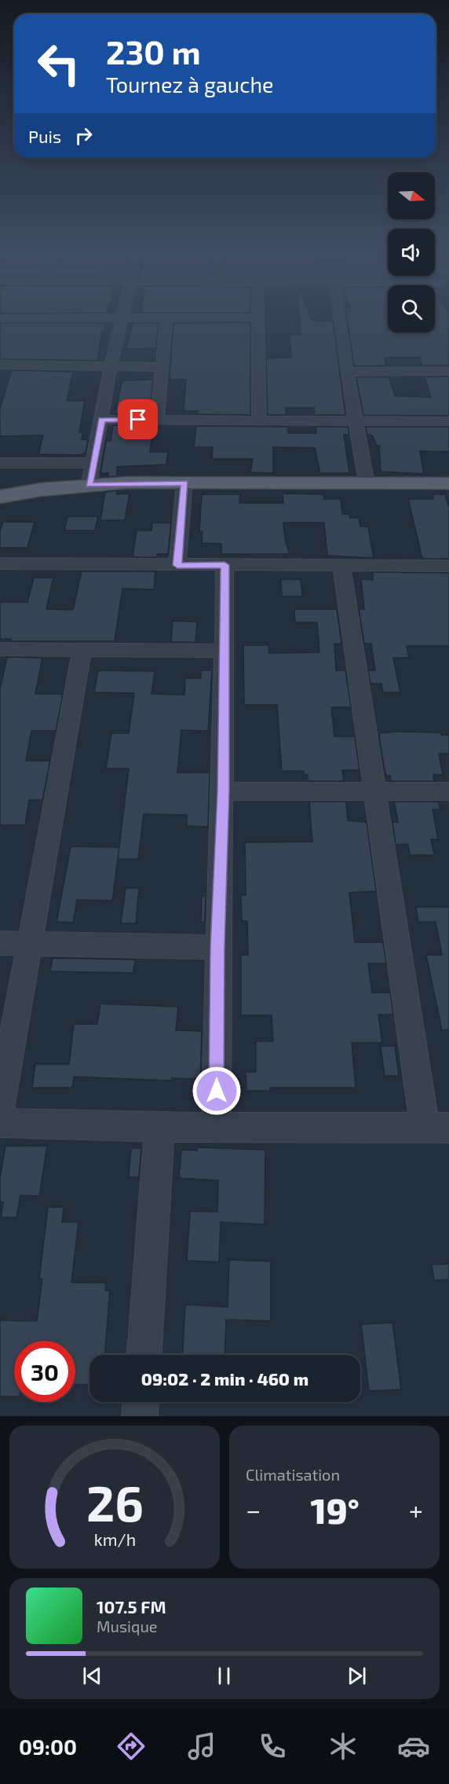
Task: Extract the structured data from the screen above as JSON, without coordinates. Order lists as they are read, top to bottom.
{
  "north": "right",
  "page": {
    "turn": ["230 m", "Tournez à gauche"],
    "then": "Puis",
    "limit": "30",
    "trip": "09:02 · 2 min · 460 m",
    "tile": "Climatisation",
    "heat": ["−", "19°", "+"],
    "song": ["107.5 FM", "Musique"],
    "tabs": "09:00",
    "gauge": ["26", "km/h"]
  }
}
